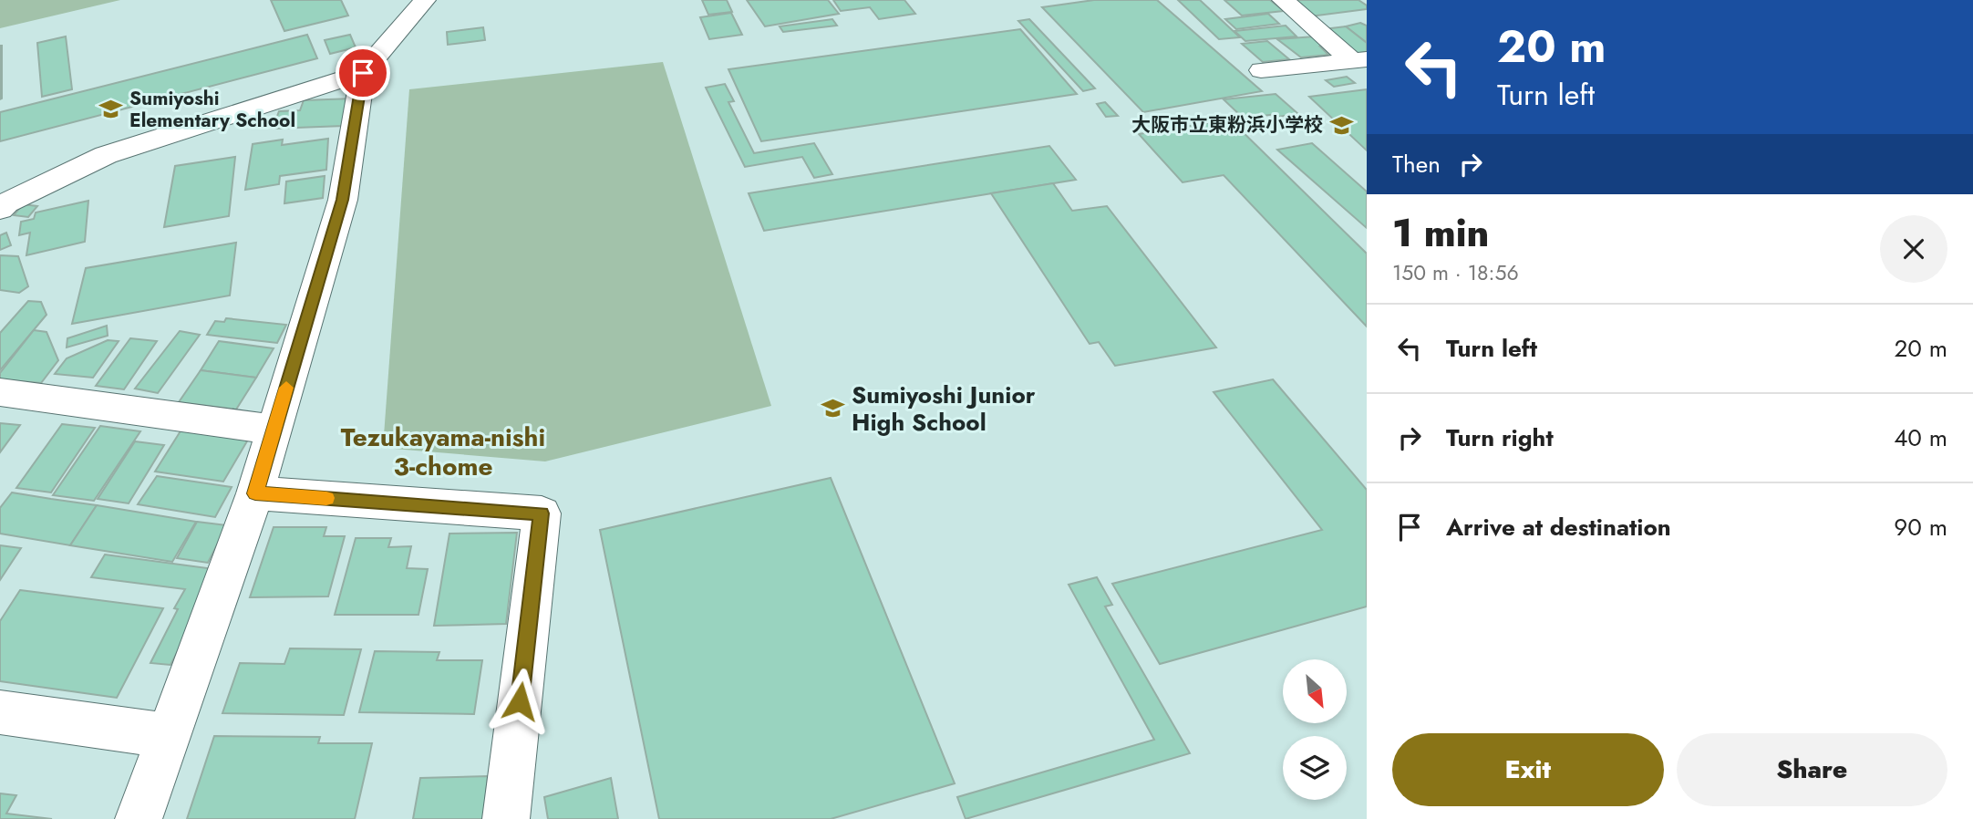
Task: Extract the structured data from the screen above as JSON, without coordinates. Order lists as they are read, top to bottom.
{
  "districts": ["Tezukayama-nishi 3-chome"],
  "places": {
    "school or university": ["Sumiyoshi Elementary School", "大阪市立東粉浜小学校", "Sumiyoshi Junior High School"]
  },
  "north": "bottom right",
  "page": {
    "turn": ["20 m", "Turn left"],
    "then": "Then",
    "heading": ["1 min", "150 m · 18:56"],
    "list": [
      {
        "name": "Turn left",
        "value": "20 m"
      },
      {
        "name": "Turn right",
        "value": "40 m"
      },
      {
        "name": "Arrive at destination",
        "value": "90 m"
      }
    ],
    "buttons": ["Exit", "Share"]
  }
}
